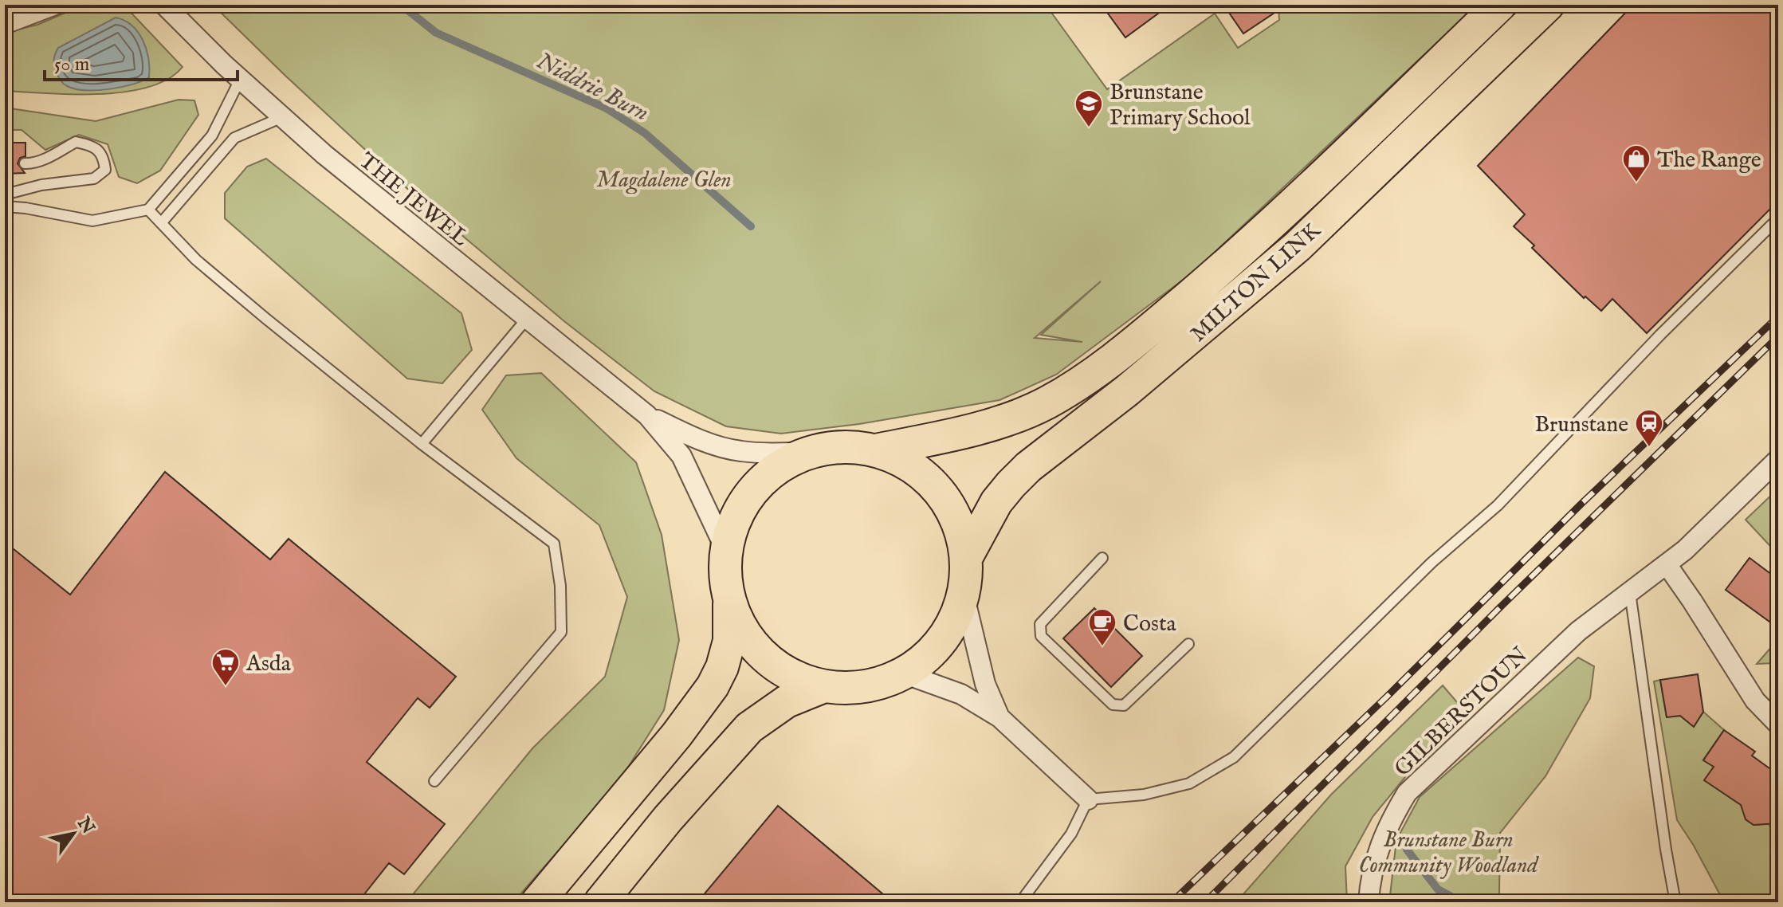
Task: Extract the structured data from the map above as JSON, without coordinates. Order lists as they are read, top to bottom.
{
  "streets": {
    "main road": ["MILTON LINK"],
    "street": ["THE JEWEL", "GILBERSTOUN"]
  },
  "water": ["Niddrie Burn"],
  "parks": ["Magdalene Glen", "Brunstane Burn Community Woodland"],
  "places": {
    "school or university": ["Brunstane Primary School"],
    "shop": ["The Range"],
    "station": ["Brunstane"],
    "cafe": ["Costa"],
    "supermarket": ["Asda"]
  },
  "scale_bar": "50 m",
  "north": "top right"
}
